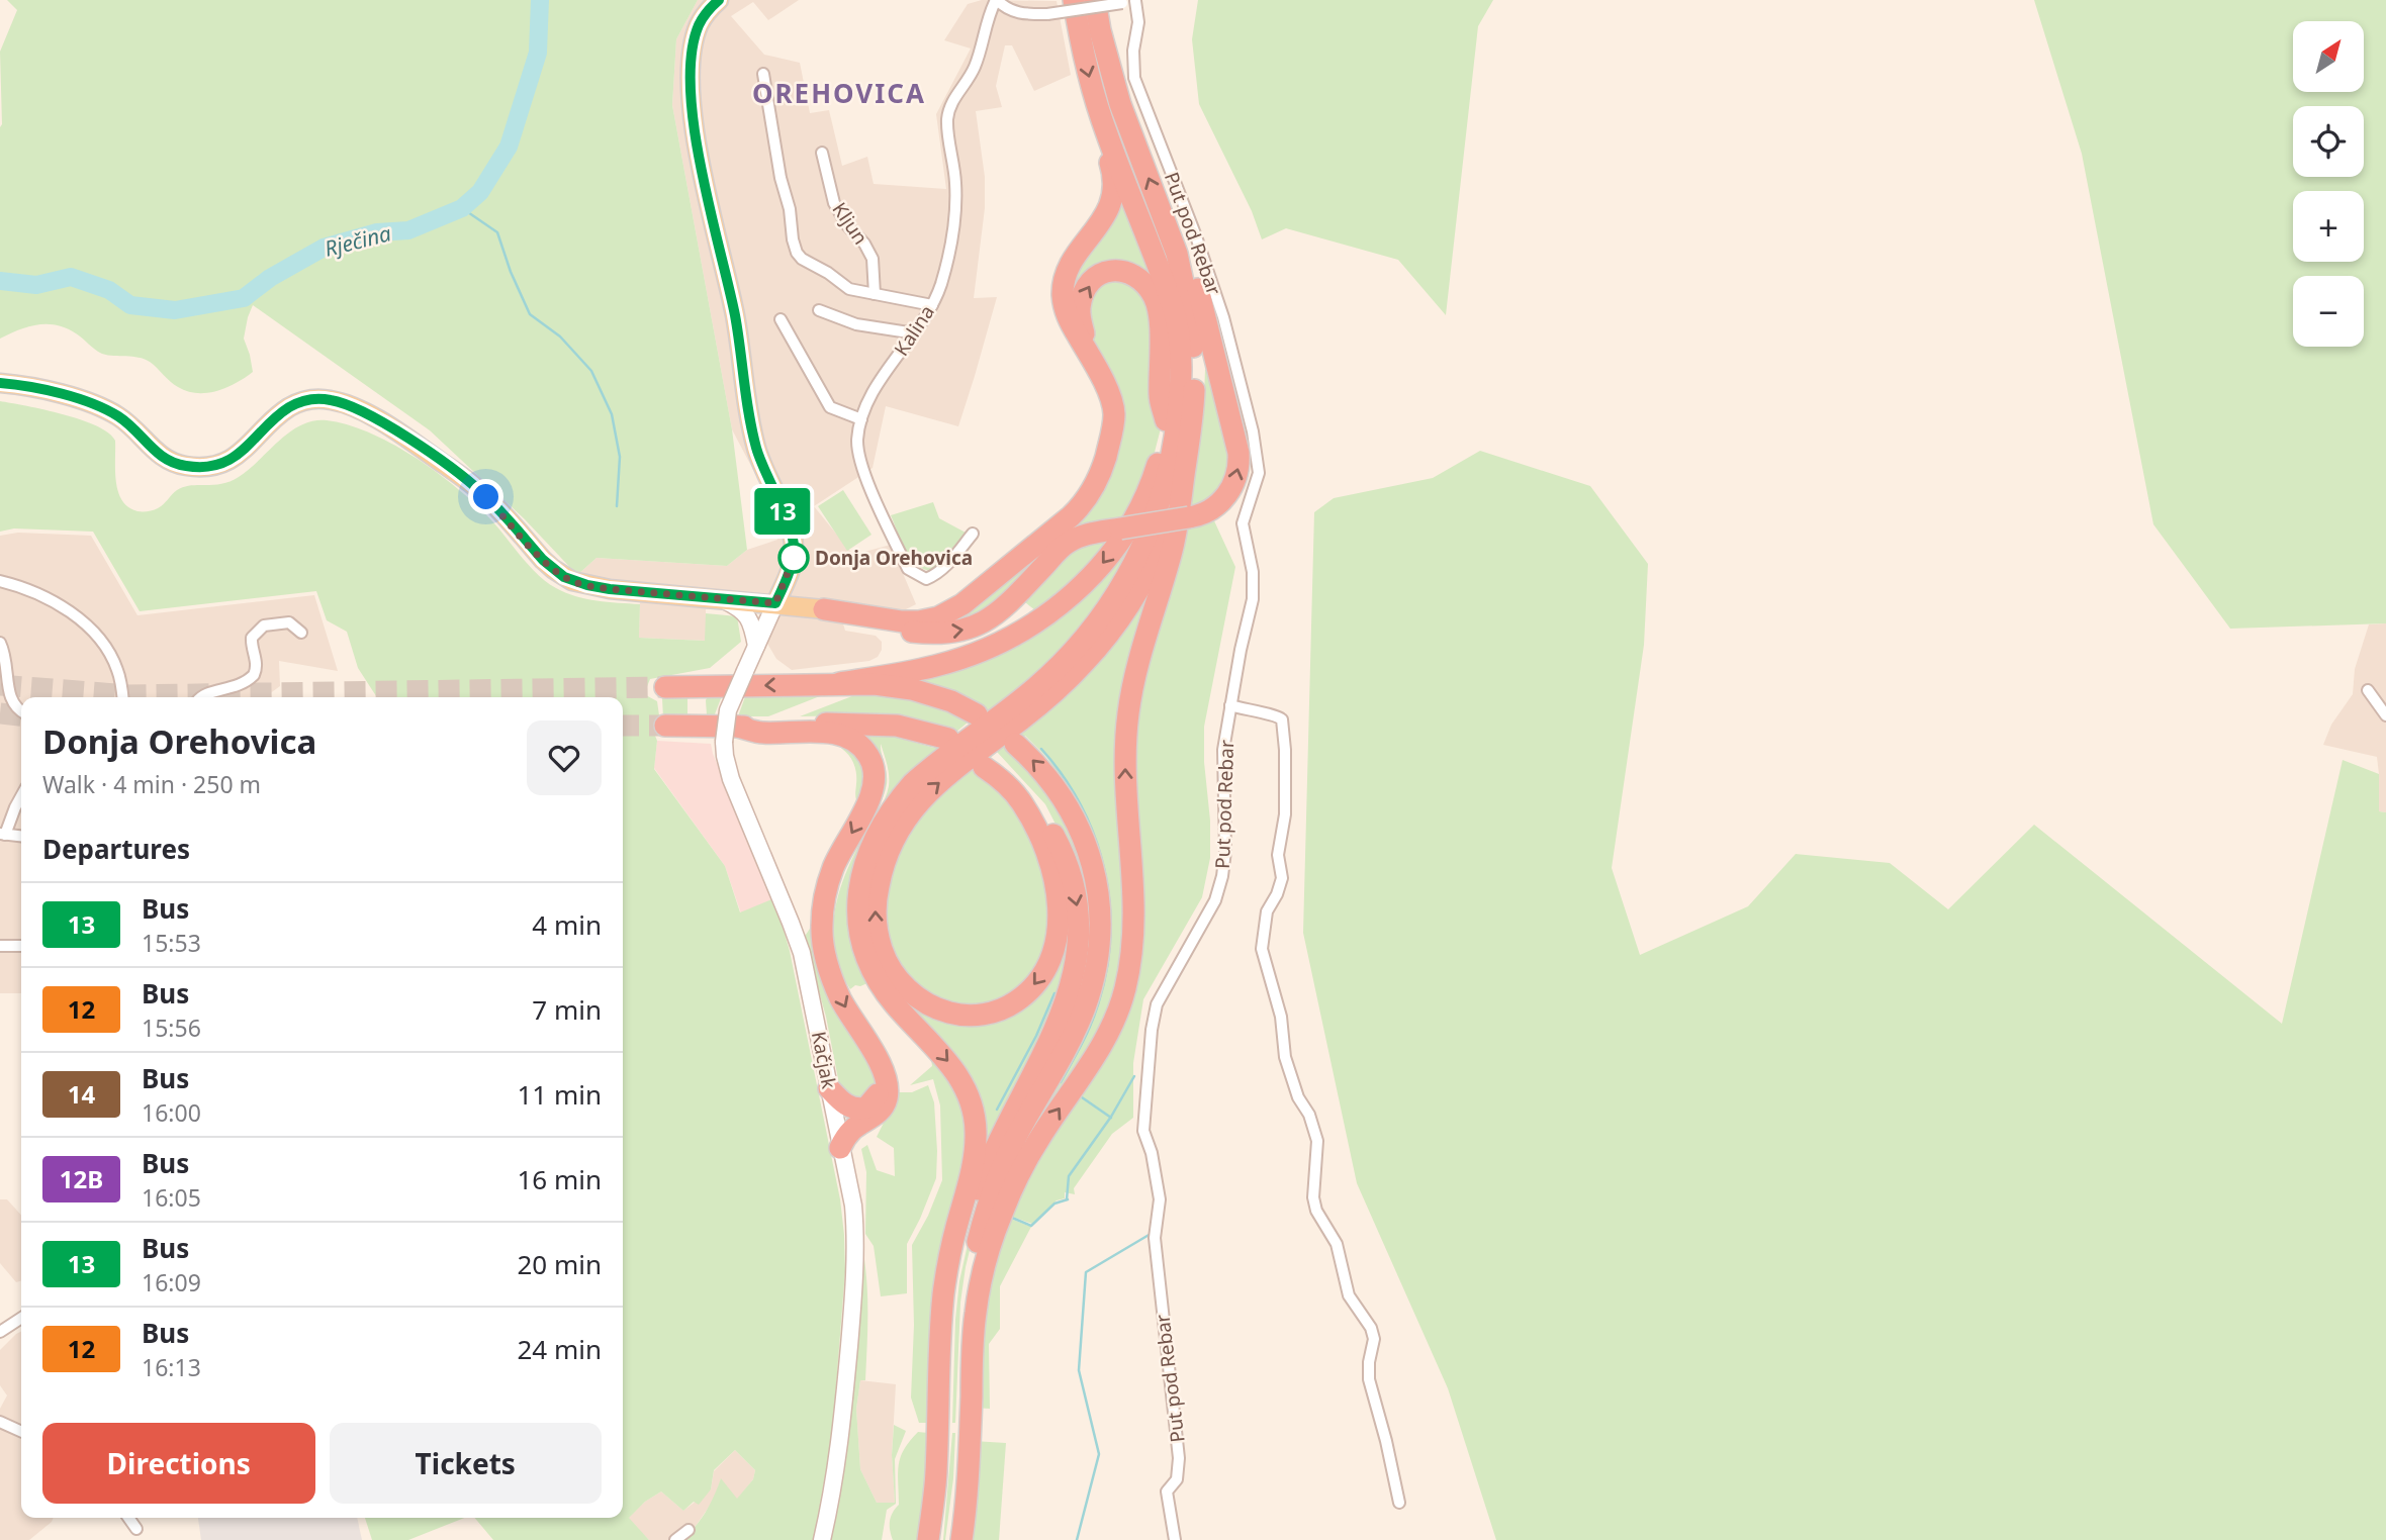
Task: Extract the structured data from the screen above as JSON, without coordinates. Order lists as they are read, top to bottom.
{
  "streets": {
    "main road": ["Kačjak"],
    "street": ["Kljun", "Put pod Rebar", "Kalina"]
  },
  "districts": ["OREHOVICA"],
  "water": ["Rječina"],
  "places": ["Donja Orehovica"],
  "lines": ["bus line 13"],
  "north": "top right",
  "page": {
    "on_map": "13",
    "map_buttons": ["+", "−"],
    "heading": [
      ["Donja Orehovica", "Walk · 4 min · 250 m"],
      "Departures"
    ],
    "list": [
      {
        "mark": "13",
        "name": "Bus",
        "note": "15:53",
        "value": "4 min"
      },
      {
        "mark": "12",
        "name": "Bus",
        "note": "15:56",
        "value": "7 min"
      },
      {
        "mark": "14",
        "name": "Bus",
        "note": "16:00",
        "value": "11 min"
      },
      {
        "mark": "12B",
        "name": "Bus",
        "note": "16:05",
        "value": "16 min"
      },
      {
        "mark": "13",
        "name": "Bus",
        "note": "16:09",
        "value": "20 min"
      },
      {
        "mark": "12",
        "name": "Bus",
        "note": "16:13",
        "value": "24 min"
      }
    ],
    "buttons": ["Directions", "Tickets"]
  }
}
